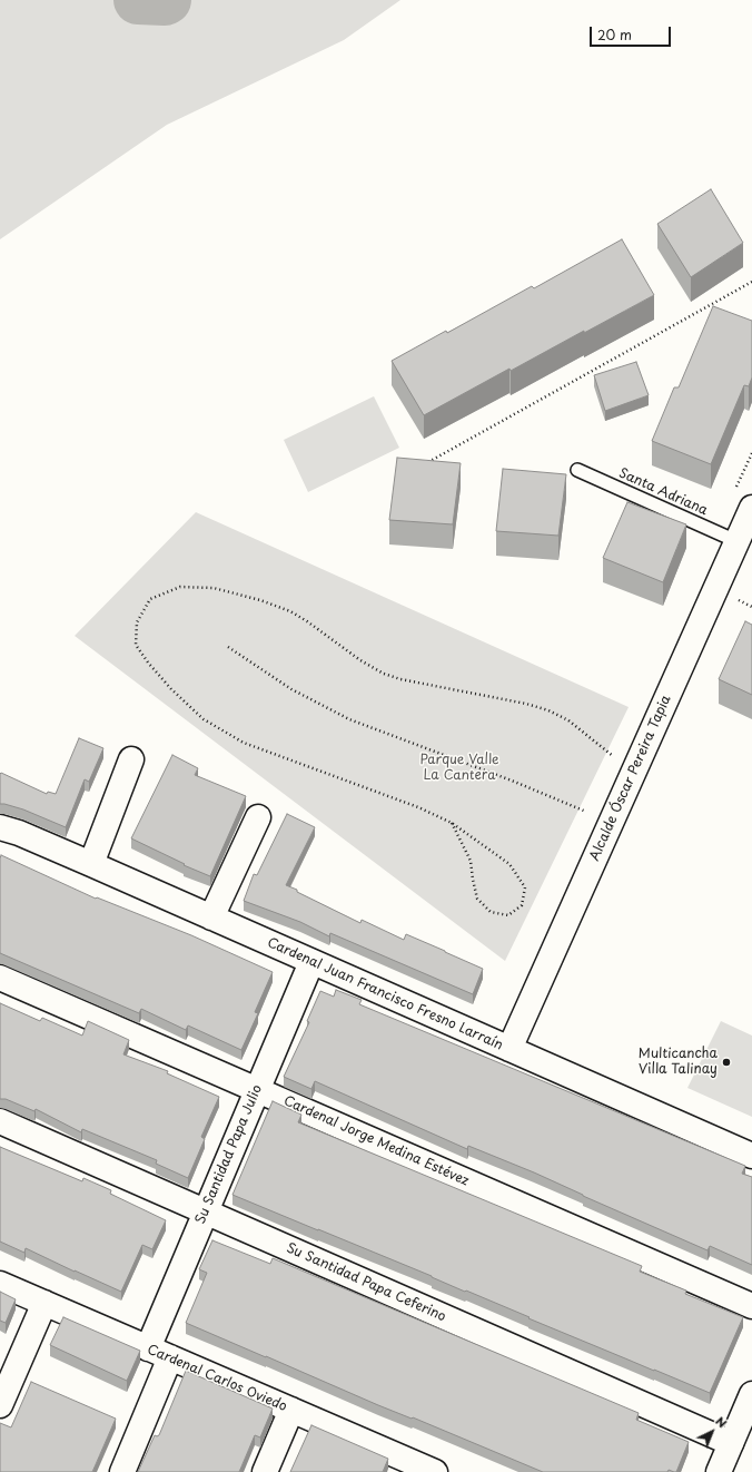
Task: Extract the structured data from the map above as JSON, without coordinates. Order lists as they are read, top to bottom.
{
  "streets": {
    "street": [
      "Alcalde Óscar Pereira Tapia",
      "Cardenal Juan Francisco Fresno Larraín",
      "Cardenal Jorge Medina Estévez",
      "Su Santidad Papa Julio",
      "Su Santidad Papa Ceferino",
      "Cardenal Carlos Oviedo"
    ],
    "lane": ["Santa Adriana"]
  },
  "crossings": [
    ["Santa Adriana", "Alcalde Óscar Pereira Tapia"],
    ["Alcalde Óscar Pereira Tapia", "Cardenal Juan Francisco Fresno Larraín"],
    ["Cardenal Juan Francisco Fresno Larraín", "Su Santidad Papa Julio"],
    ["Cardenal Jorge Medina Estévez", "Su Santidad Papa Julio"],
    ["Su Santidad Papa Julio", "Su Santidad Papa Ceferino"],
    ["Su Santidad Papa Julio", "Cardenal Carlos Oviedo"]
  ],
  "parks": ["Parque Valle La Cantera"],
  "places": ["Multicancha Villa Talinay"],
  "scale_bar": "20 m",
  "north": "top right"
}
